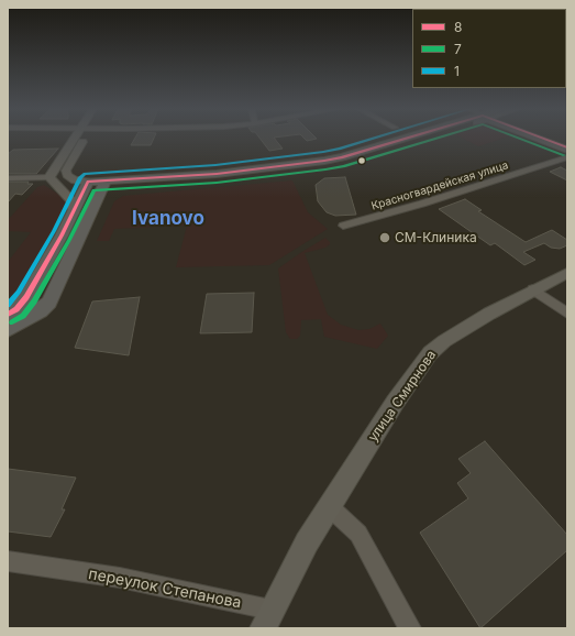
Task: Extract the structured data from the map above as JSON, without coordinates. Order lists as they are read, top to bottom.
{
  "streets": {
    "main road": ["улица Смирнова"],
    "street": ["Красногвардейская улица", "переулок Степанова"]
  },
  "crossings": [
    ["улица Смирнова", "переулок Степанова"]
  ],
  "districts": ["Ivanovo"],
  "places": ["СМ-Клиника"],
  "lines": ["transit line 8", "transit line 7", "transit line 1"],
  "legend": ["8", "7", "1"]
}
